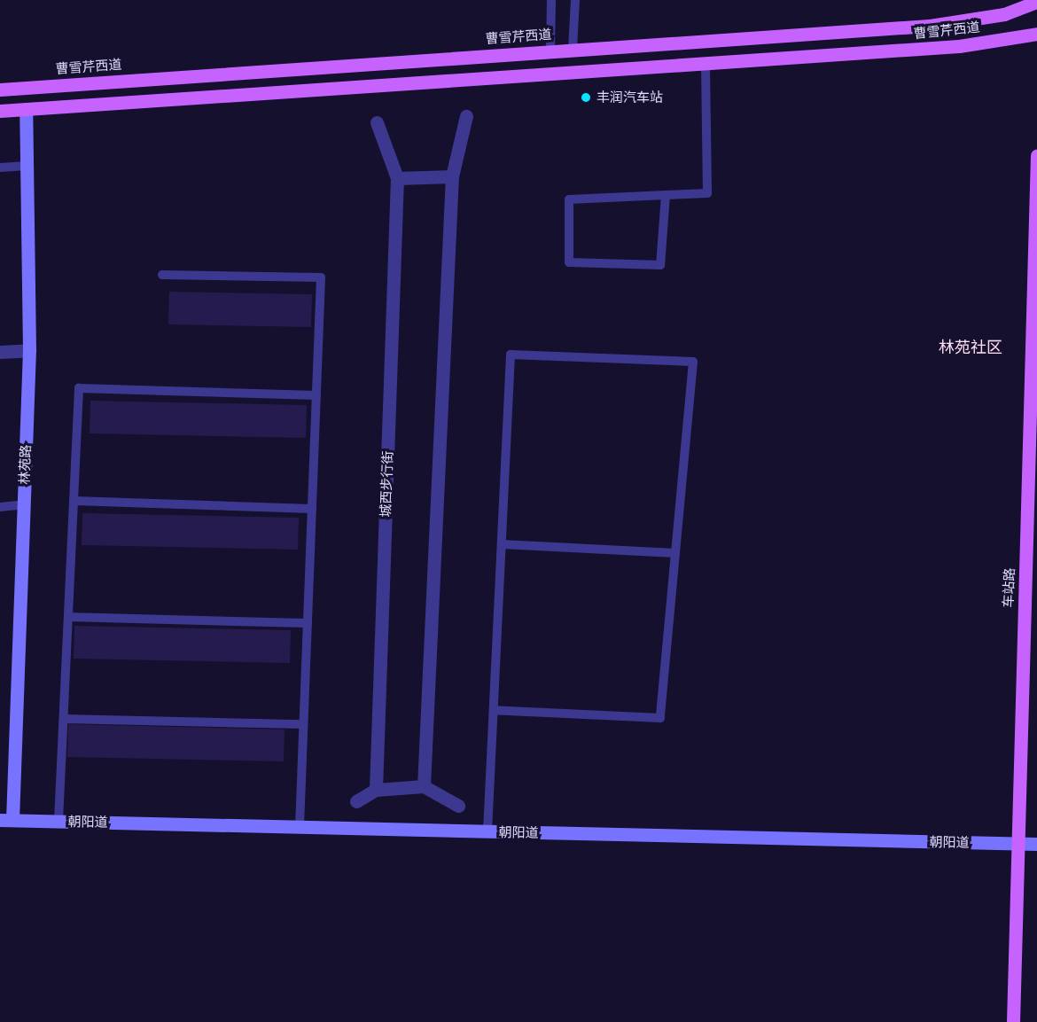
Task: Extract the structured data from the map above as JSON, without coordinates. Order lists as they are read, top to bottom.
{
  "streets": {
    "main road": ["曹雪芹西道", "车站路"],
    "street": ["林苑路", "城西步行街", "朝阳道"]
  },
  "crossings": [
    ["曹雪芹西道", "林苑路"],
    ["林苑路", "朝阳道"],
    ["车站路", "朝阳道"]
  ],
  "districts": ["林苑社区"],
  "places": ["丰润汽车站"]
}
